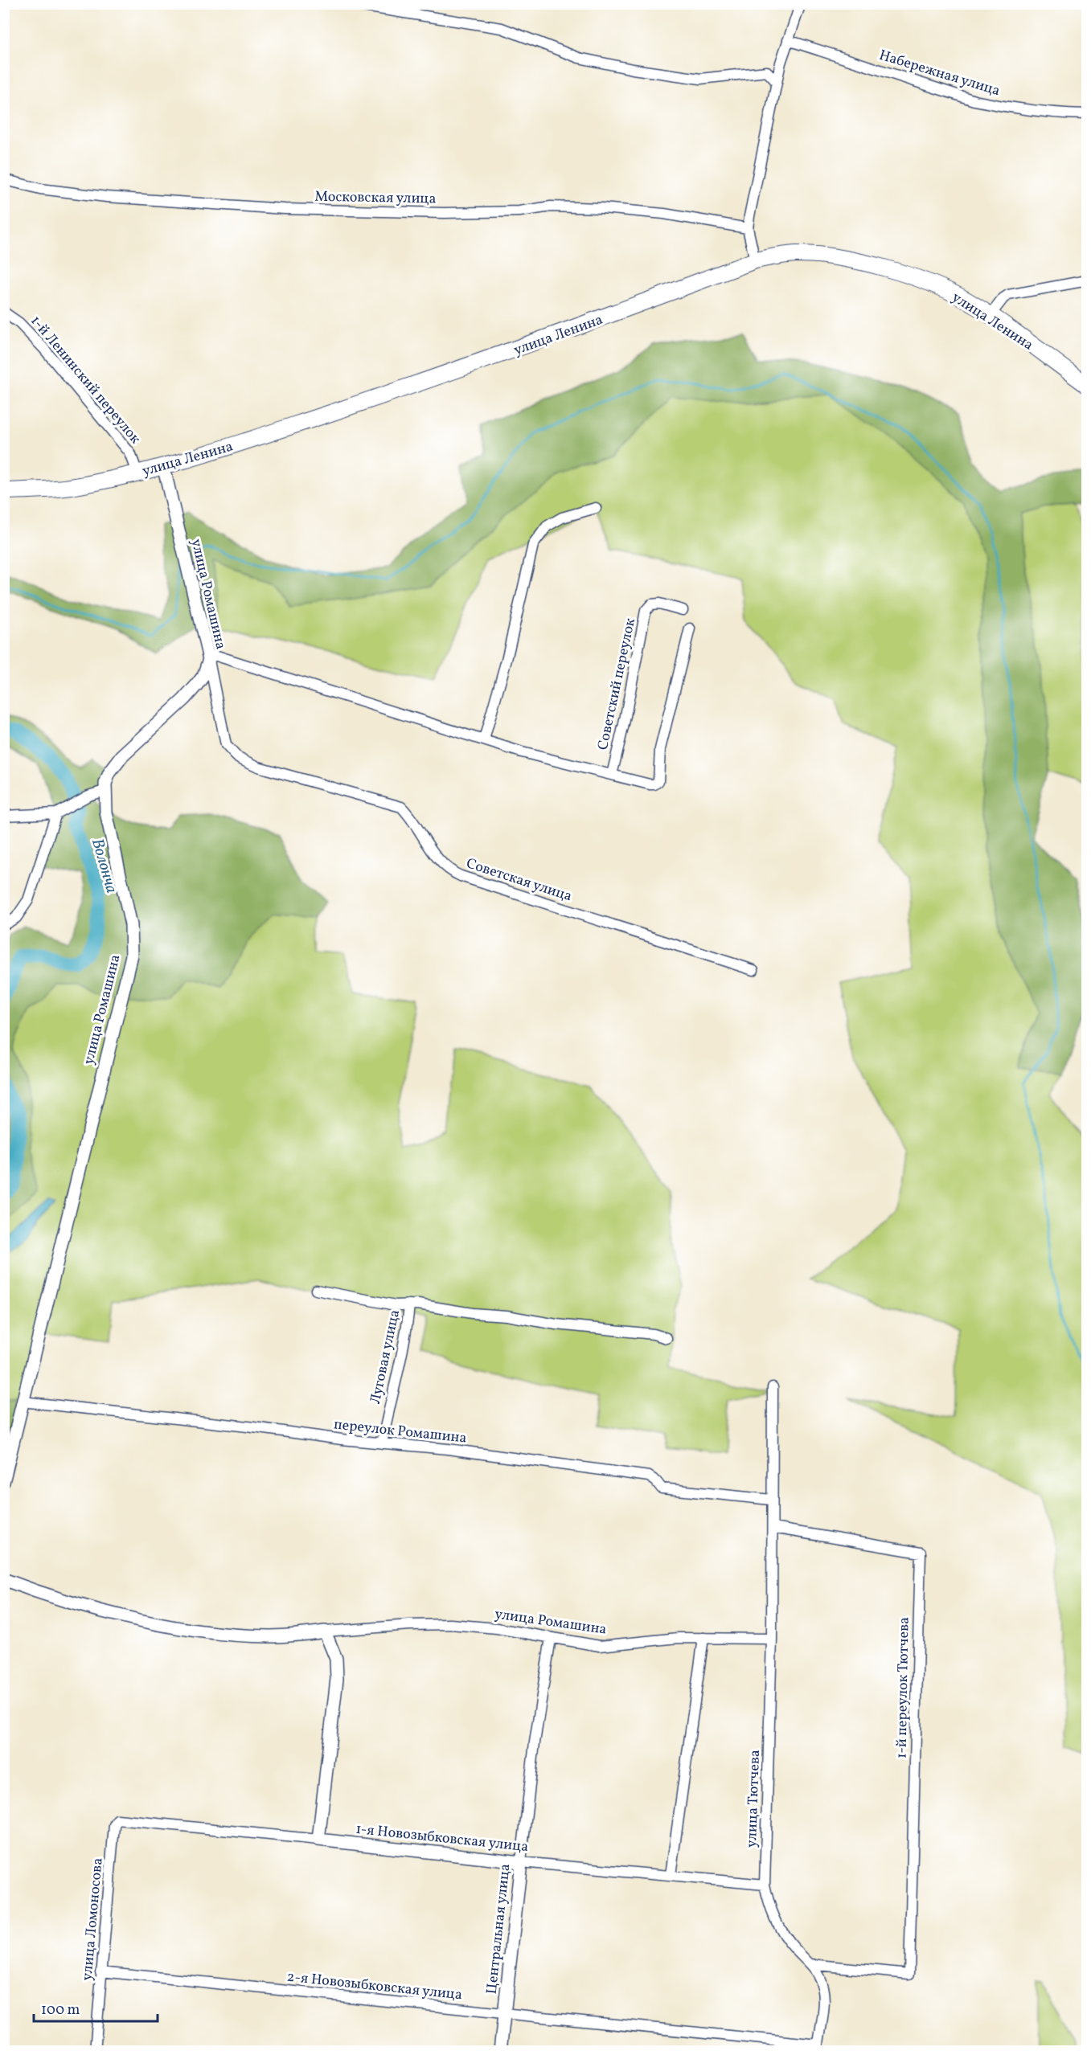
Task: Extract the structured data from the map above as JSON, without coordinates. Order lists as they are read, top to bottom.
{
  "streets": {
    "main road": ["улица Ленина"],
    "street": [
      "Набережная улица",
      "Московская улица",
      "1-й Ленинский переулок",
      "улица Ромашина",
      "Советский переулок",
      "Советская улица",
      "Луговая улица",
      "переулок Ромашина",
      "1-й переулок Тютчева",
      "улица Тютчева",
      "1-я Новозыбковская улица",
      "улица Ломоносова",
      "Центральная улица",
      "2-я Новозыбковская улица"
    ]
  },
  "crossings": [
    ["улица Ленина", "1-й Ленинский переулок"],
    ["улица Ленина", "улица Ромашина"],
    ["улица Ромашина", "Советская улица"],
    ["улица Ромашина", "переулок Ромашина"],
    ["улица Ромашина", "улица Тютчева"],
    ["улица Ромашина", "Центральная улица"],
    ["Луговая улица", "переулок Ромашина"],
    ["переулок Ромашина", "улица Тютчева"],
    ["1-й переулок Тютчева", "улица Тютчева"],
    ["улица Тютчева", "1-я Новозыбковская улица"],
    ["улица Тютчева", "2-я Новозыбковская улица"],
    ["1-я Новозыбковская улица", "улица Ломоносова"],
    ["1-я Новозыбковская улица", "Центральная улица"],
    ["улица Ломоносова", "2-я Новозыбковская улица"],
    ["Центральная улица", "2-я Новозыбковская улица"]
  ],
  "water": ["Волонча"],
  "scale_bar": "100 m"
}
